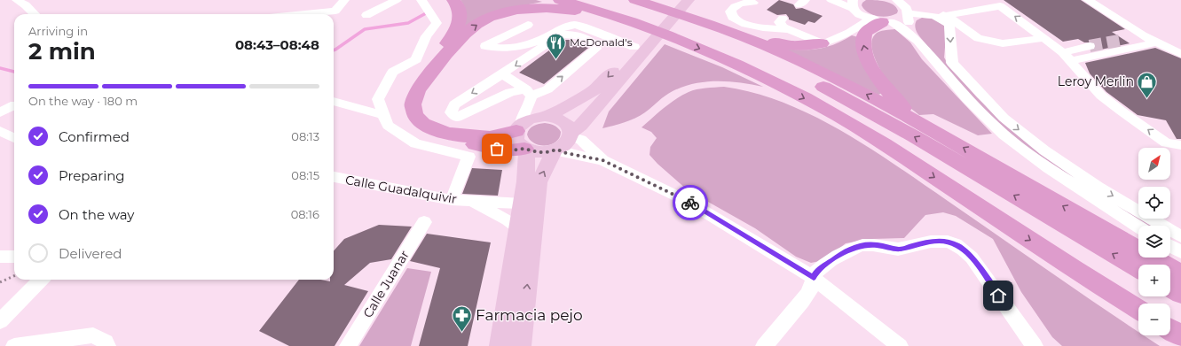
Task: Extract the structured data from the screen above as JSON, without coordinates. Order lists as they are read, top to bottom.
{
  "streets": {
    "street": ["Calle Guadalquivir", "Calle Juanar"]
  },
  "places": {
    "restaurant": ["McDonald's"],
    "shop": ["Leroy Merlin"],
    "pharmacy": ["Farmacia pejo"]
  },
  "north": "top right",
  "page": {
    "heading": ["2 min", "Arriving in", "08:43–08:48"],
    "bar": "On the way · 180 m",
    "list": [
      ["Confirmed", "08:13"],
      ["Preparing", "08:15"],
      ["On the way", "08:16"],
      "Delivered"
    ],
    "map_buttons": ["+", "−"]
  }
}
